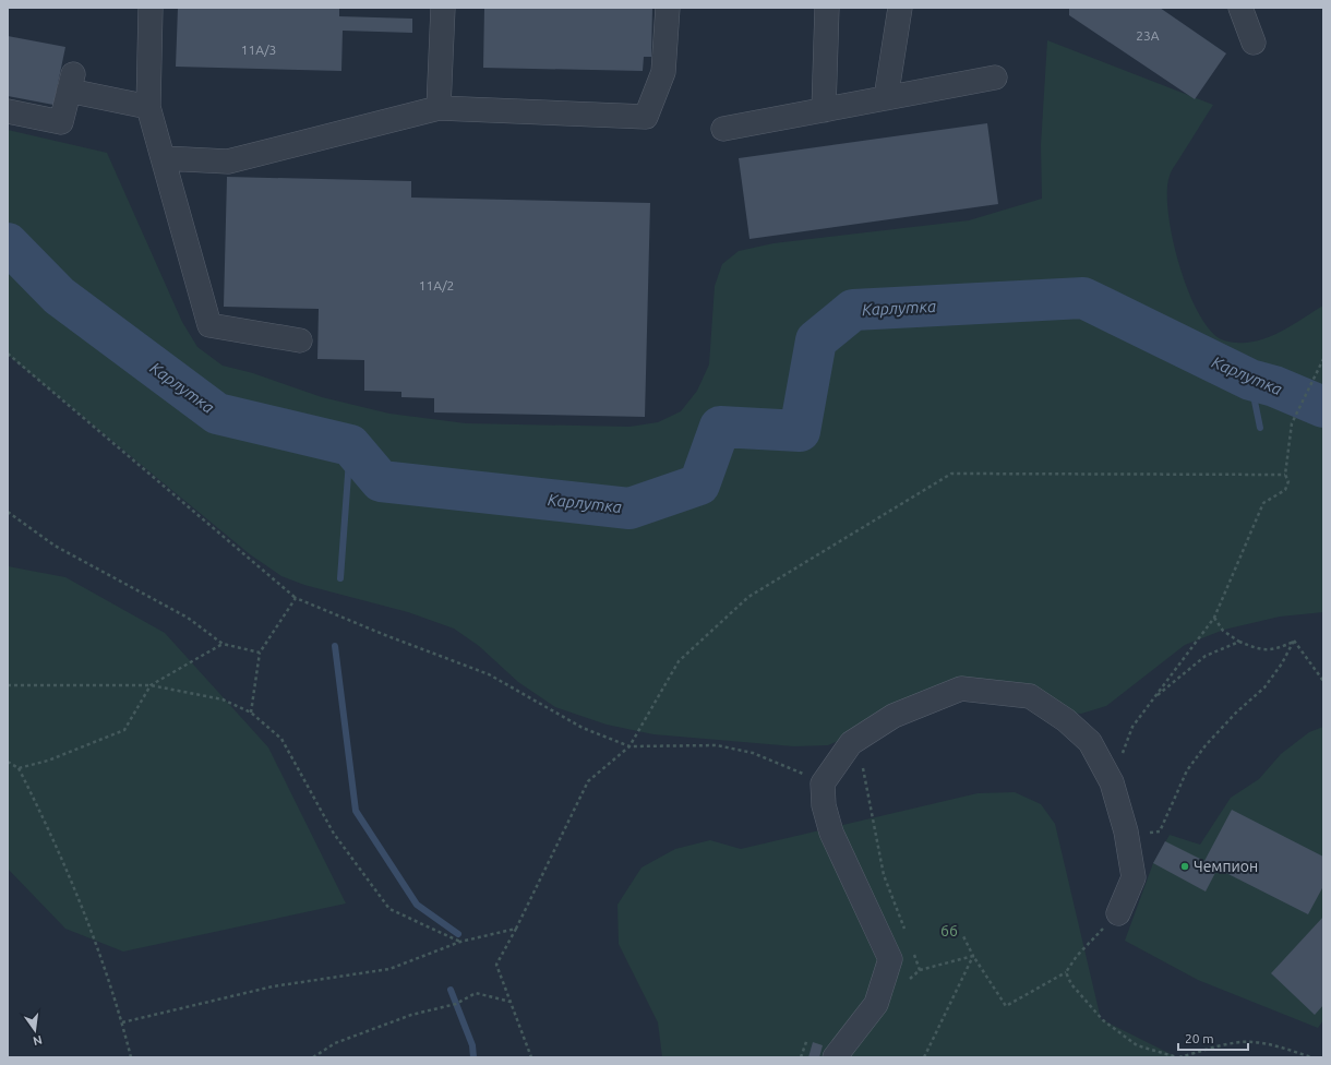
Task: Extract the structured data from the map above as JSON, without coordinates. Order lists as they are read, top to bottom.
{
  "water": ["Карлутка"],
  "parks": ["66"],
  "places": ["Чемпион"],
  "house_numbers": ["23А", "11А/3", "11А/2"],
  "scale_bar": "20 m",
  "north": "bottom"
}
